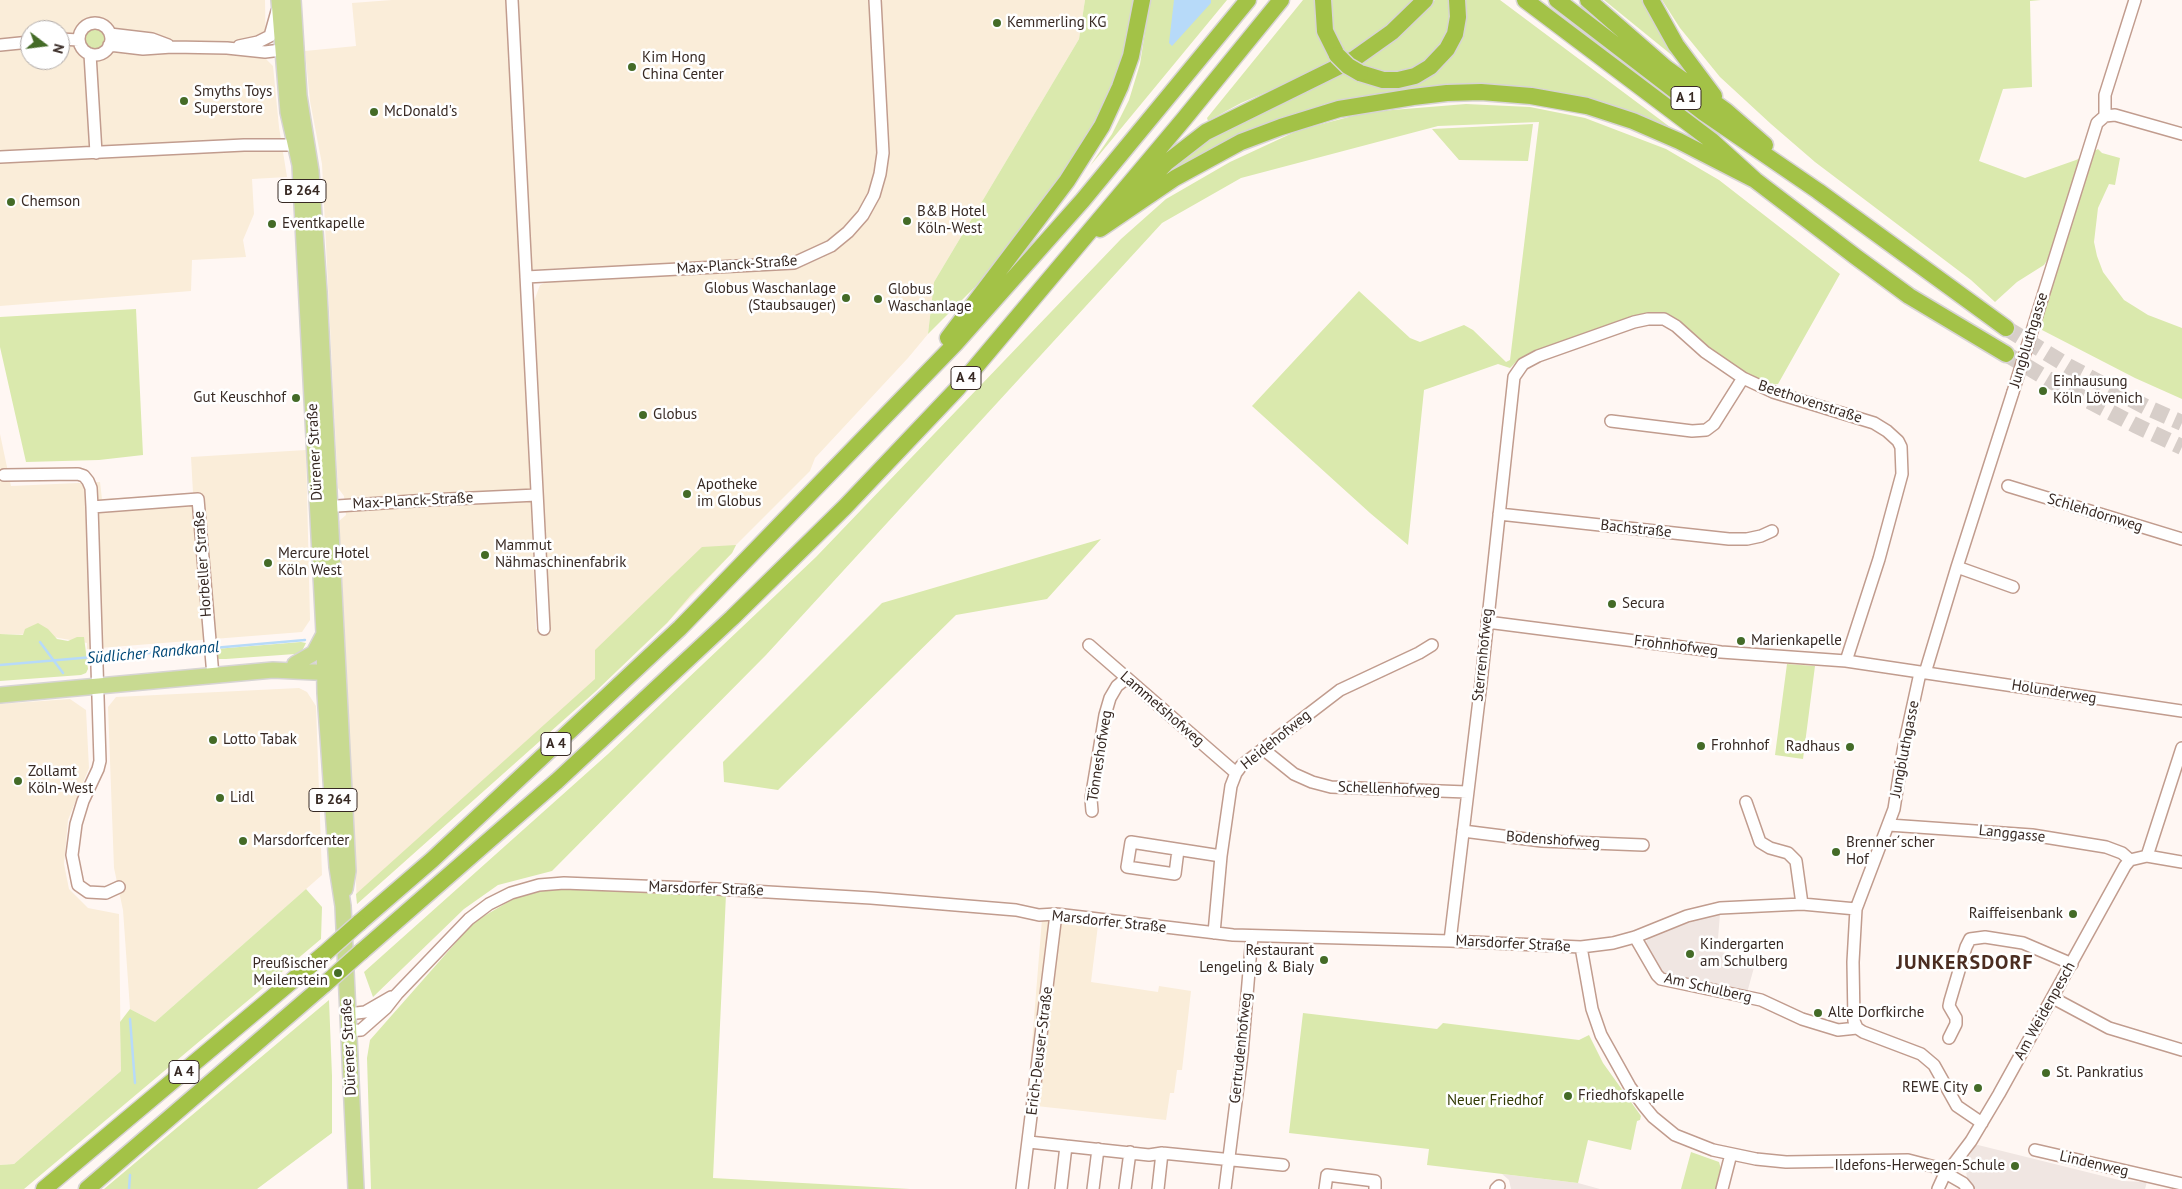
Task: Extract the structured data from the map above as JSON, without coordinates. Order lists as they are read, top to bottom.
{
  "streets": {
    "highway": ["A 1", "A 4"],
    "main road": ["B 264", "Dürener Straße"],
    "street": [
      "Max-Planck-Straße",
      "Jungbluthgasse",
      "Beethovenstraße",
      "Schlehdornweg",
      "Bachstraße",
      "Horbeller Straße",
      "Frohnhofweg",
      "Sterrenhofweg",
      "Holunderweg",
      "Lammetshofweg",
      "Heidehofweg",
      "Tönneshofweg",
      "Schellenhofweg",
      "Langgasse",
      "Bodenshofweg",
      "Marsdorfer Straße",
      "Am Schulberg",
      "Am Weidenpesch",
      "Gertrudenhofweg",
      "Erich-Deuser-Straße",
      "Lindenweg"
    ]
  },
  "crossings": [
    ["Max-Planck-Straße", "Dürener Straße"],
    ["Jungbluthgasse", "Frohnhofweg"],
    ["Jungbluthgasse", "Holunderweg"],
    ["Jungbluthgasse", "Langgasse"],
    ["Jungbluthgasse", "Marsdorfer Straße"],
    ["Jungbluthgasse", "Am Schulberg"],
    ["Beethovenstraße", "Frohnhofweg"],
    ["Beethovenstraße", "Sterrenhofweg"],
    ["Dürener Straße", "Marsdorfer Straße"],
    ["Bachstraße", "Sterrenhofweg"],
    ["Frohnhofweg", "Sterrenhofweg"],
    ["Frohnhofweg", "Holunderweg"],
    ["Sterrenhofweg", "Schellenhofweg"],
    ["Sterrenhofweg", "Bodenshofweg"],
    ["Sterrenhofweg", "Marsdorfer Straße"],
    ["Lammetshofweg", "Heidehofweg"],
    ["Lammetshofweg", "Tönneshofweg"],
    ["Heidehofweg", "Schellenhofweg"],
    ["Heidehofweg", "Marsdorfer Straße"],
    ["Langgasse", "Am Weidenpesch"],
    ["Marsdorfer Straße", "Am Schulberg"],
    ["Marsdorfer Straße", "Gertrudenhofweg"],
    ["Marsdorfer Straße", "Erich-Deuser-Straße"]
  ],
  "districts": ["JUNKERSDORF"],
  "water": ["Südlicher Randkanal"],
  "parks": ["Neuer Friedhof"],
  "places": [
    "Kemmerling KG",
    "Kim Hong China Center",
    "Smyths Toys Superstore",
    "McDonald's",
    "Chemson",
    "B&B Hotel Köln-West",
    "Eventkapelle",
    "Globus Waschanlage (Staubsauger)",
    "Globus Waschanlage",
    "Einhausung Köln Lövenich",
    "Gut Keuschhof",
    "Globus",
    "Apotheke im Globus",
    "Mammut Nähmaschinenfabrik",
    "Mercure Hotel Köln West",
    "Secura",
    "Marienkapelle",
    "Lotto Tabak",
    "Frohnhof",
    "Radhaus",
    "Zollamt Köln-West",
    "Lidl",
    "Marsdorfcenter",
    "Brenner´scher Hof",
    "Raiffeisenbank",
    "Kindergarten am Schulberg",
    "Restaurant Lengeling & Bialy",
    "Preußischer Meilenstein",
    "Alte Dorfkirche",
    "St. Pankratius",
    "REWE City",
    "Friedhofskapelle",
    "Ildefons-Herwegen-Schule"
  ],
  "north": "right"
}
